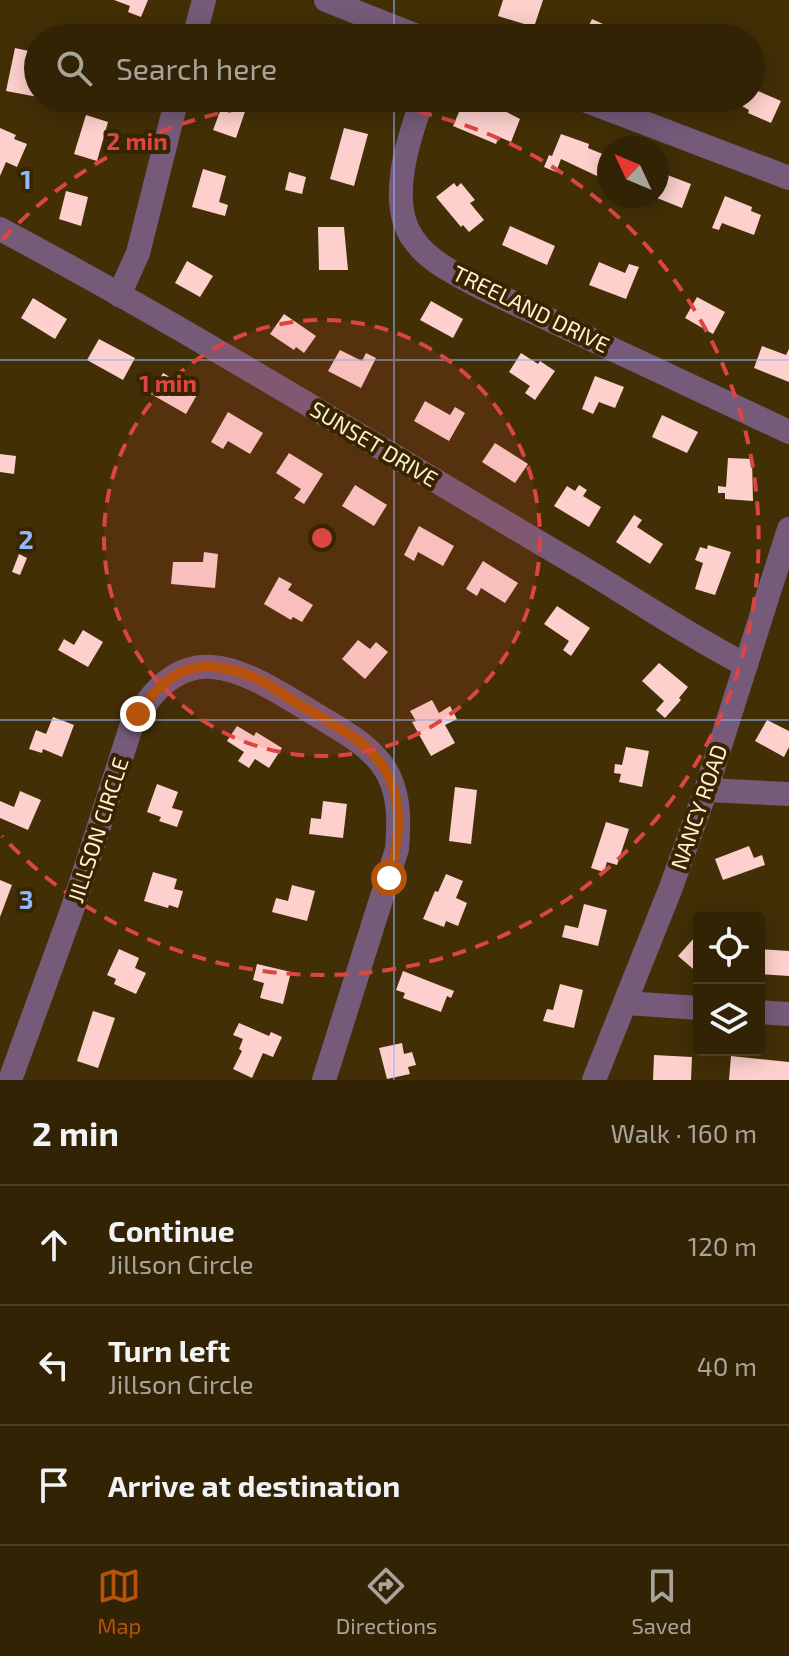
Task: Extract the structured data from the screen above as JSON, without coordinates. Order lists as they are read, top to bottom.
{
  "streets": {
    "street": [
      "TREELAND DRIVE",
      "SUNSET DRIVE",
      "NANCY ROAD",
      "JILLSON CIRCLE"
    ]
  },
  "crossings": [
    ["SUNSET DRIVE", "NANCY ROAD"]
  ],
  "north": "top left",
  "page": {
    "search": "Search here",
    "heading": ["2 min", "Walk · 160 m"],
    "list": [
      ["Continue", "Jillson Circle", "120 m"],
      ["Turn left", "Jillson Circle", "40 m"],
      "Arrive at destination"
    ],
    "nav": ["Map", "Directions", "Saved"]
  },
  "grid": {
    "rows": ["1", "2", "3"]
  },
  "rings": ["2 min", "1 min"]
}
